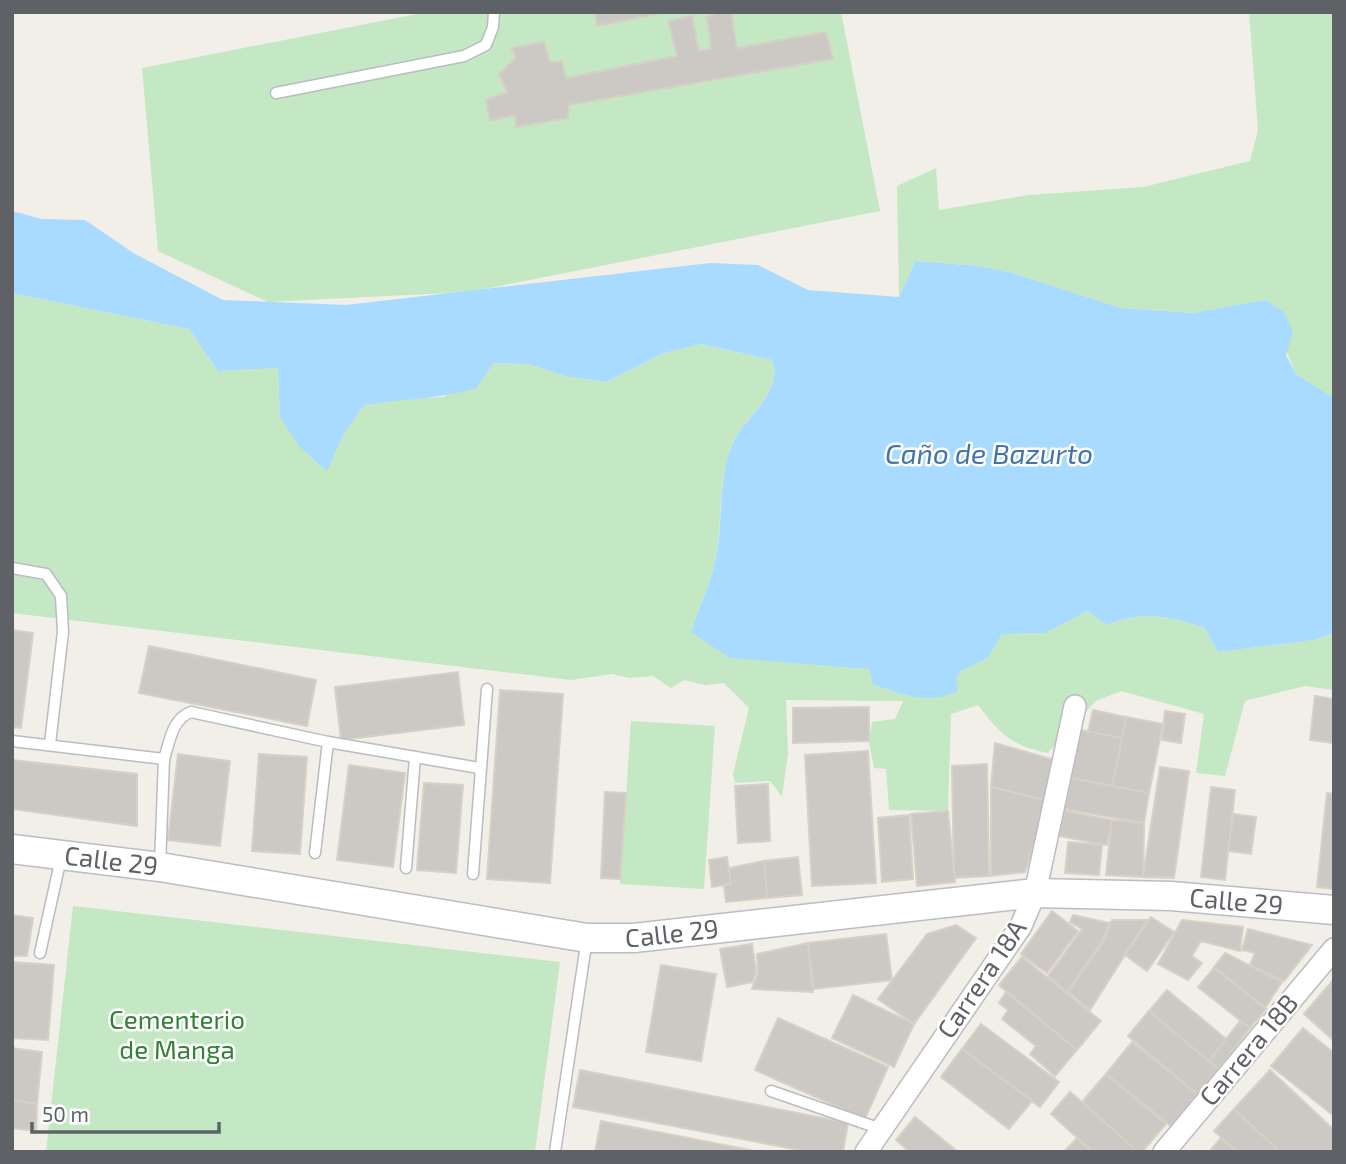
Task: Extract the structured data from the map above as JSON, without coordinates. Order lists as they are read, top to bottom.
{
  "streets": {
    "main road": ["Calle 29"],
    "street": ["Carrera 18A", "Carrera 18B"]
  },
  "crossings": [
    ["Calle 29", "Carrera 18A"]
  ],
  "water": ["Caño de Bazurto"],
  "parks": ["Cementerio de Manga"],
  "scale_bar": "50 m"
}
